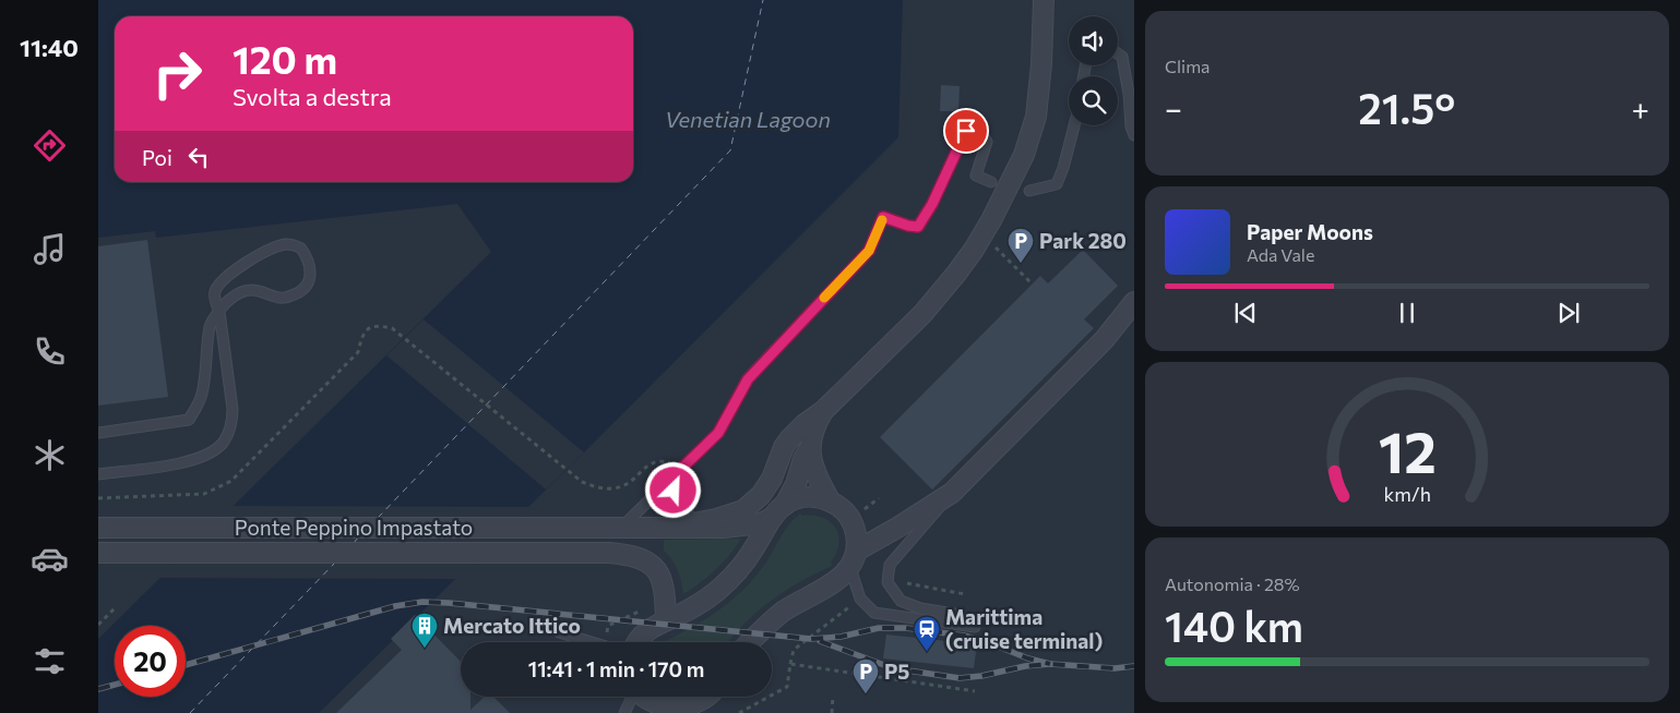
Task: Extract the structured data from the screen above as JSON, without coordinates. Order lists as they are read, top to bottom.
{
  "streets": {
    "street": ["Ponte Peppino Impastato"]
  },
  "water": ["Venetian Lagoon"],
  "places": {
    "parking": ["Park 280", "P5"],
    "building": ["Mercato Ittico"],
    "station": ["Marittima (cruise terminal)"]
  },
  "page": {
    "tabs": "11:40",
    "tile": [
      "Clima",
      ["Autonomia · 28%", "140 km"]
    ],
    "turn": ["120 m", "Svolta a destra"],
    "heat": ["−", "21.5°", "+"],
    "then": "Poi",
    "song": ["Paper Moons", "Ada Vale"],
    "limit": "20",
    "trip": "11:41 · 1 min · 170 m",
    "gauge": ["12", "km/h"]
  }
}
